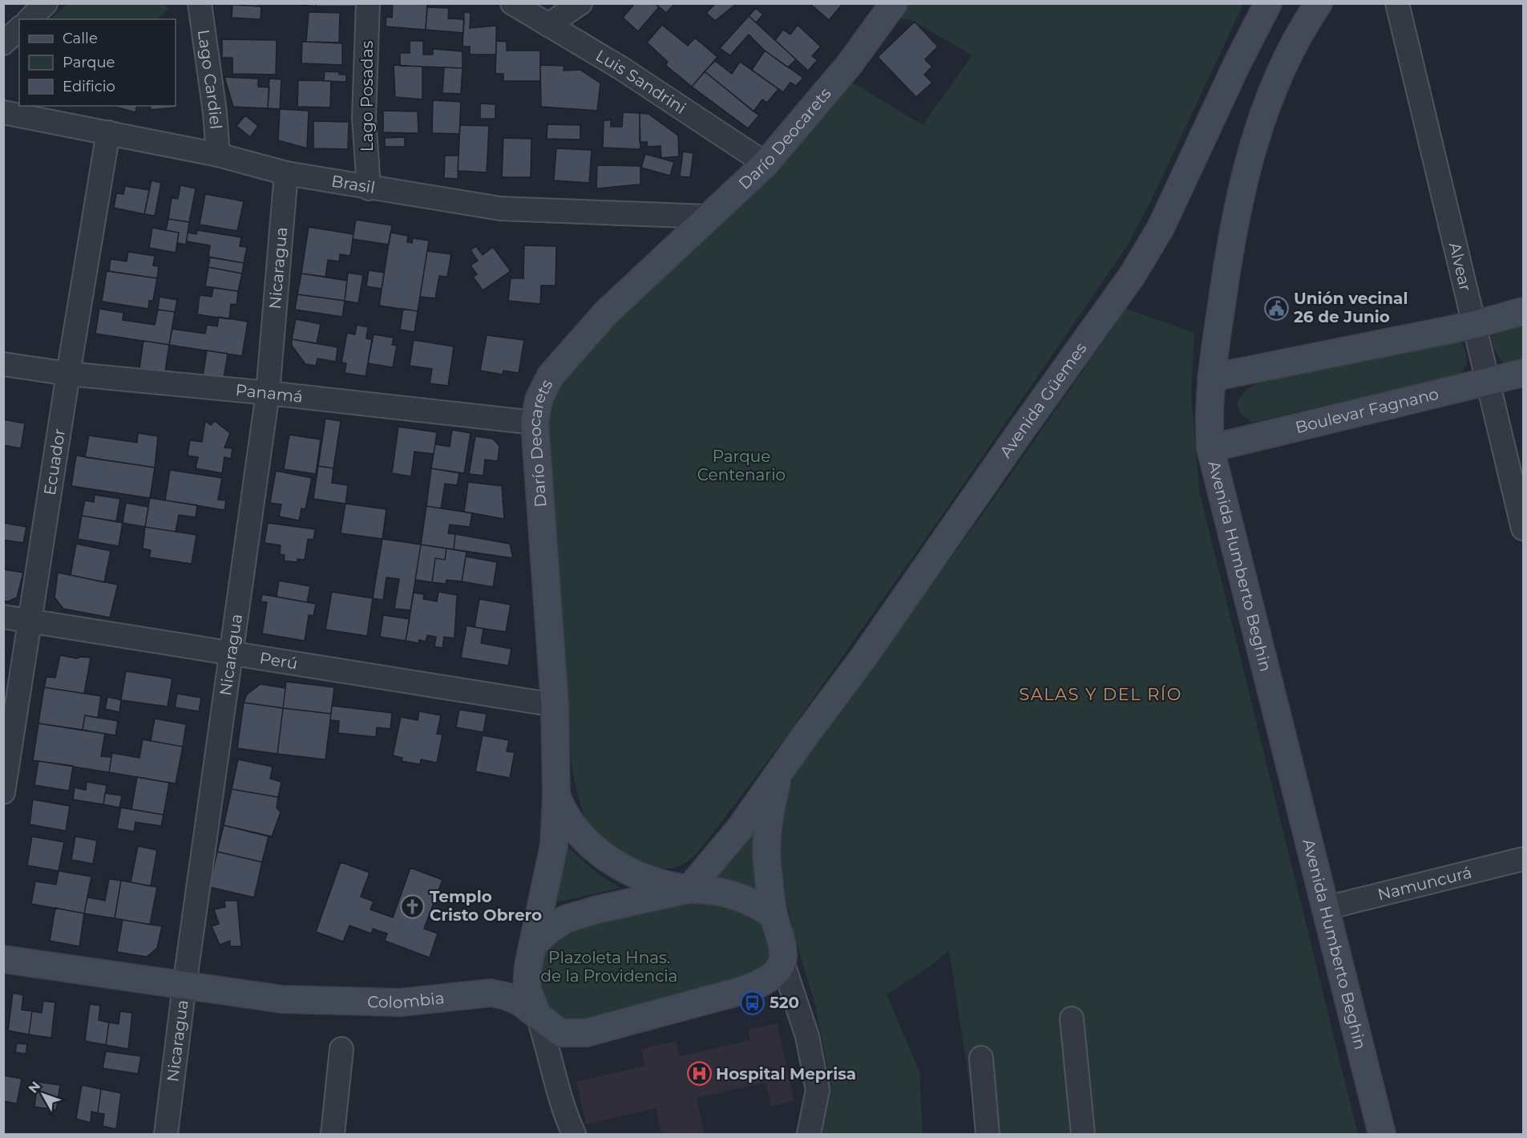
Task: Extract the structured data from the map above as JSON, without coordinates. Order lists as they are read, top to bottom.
{
  "streets": {
    "street": [
      "Lago Cardiel",
      "Luis Sandrini",
      "Lago Posadas",
      "Darío Deocarets",
      "Brasil",
      "Alvear",
      "Nicaragua",
      "Panamá",
      "Avenida Güemes",
      "Boulevar Fagnano",
      "Ecuador",
      "Avenida Humberto Beghin",
      "Perú",
      "Namuncurá",
      "Colombia"
    ]
  },
  "crossings": [
    ["Lago Cardiel", "Brasil"],
    ["Luis Sandrini", "Darío Deocarets"],
    ["Lago Posadas", "Brasil"],
    ["Darío Deocarets", "Brasil"],
    ["Darío Deocarets", "Panamá"],
    ["Darío Deocarets", "Perú"],
    ["Darío Deocarets", "Colombia"],
    ["Brasil", "Nicaragua"],
    ["Brasil", "Ecuador"],
    ["Alvear", "Boulevar Fagnano"],
    ["Nicaragua", "Panamá"],
    ["Nicaragua", "Perú"],
    ["Nicaragua", "Colombia"],
    ["Panamá", "Ecuador"],
    ["Boulevar Fagnano", "Avenida Humberto Beghin"],
    ["Ecuador", "Perú"],
    ["Avenida Humberto Beghin", "Namuncurá"]
  ],
  "districts": ["SALAS Y DEL RÍO"],
  "parks": ["Parque Centenario", "Plazoleta Hnas. de la Providencia"],
  "places": {
    "public building": ["Unión vecinal 26 de Junio"],
    "church": ["Templo Cristo Obrero"],
    "bus stop": ["520"],
    "hospital": ["Hospital Meprisa"]
  },
  "legend": ["Calle", "Parque", "Edificio"],
  "north": "top left"
}
